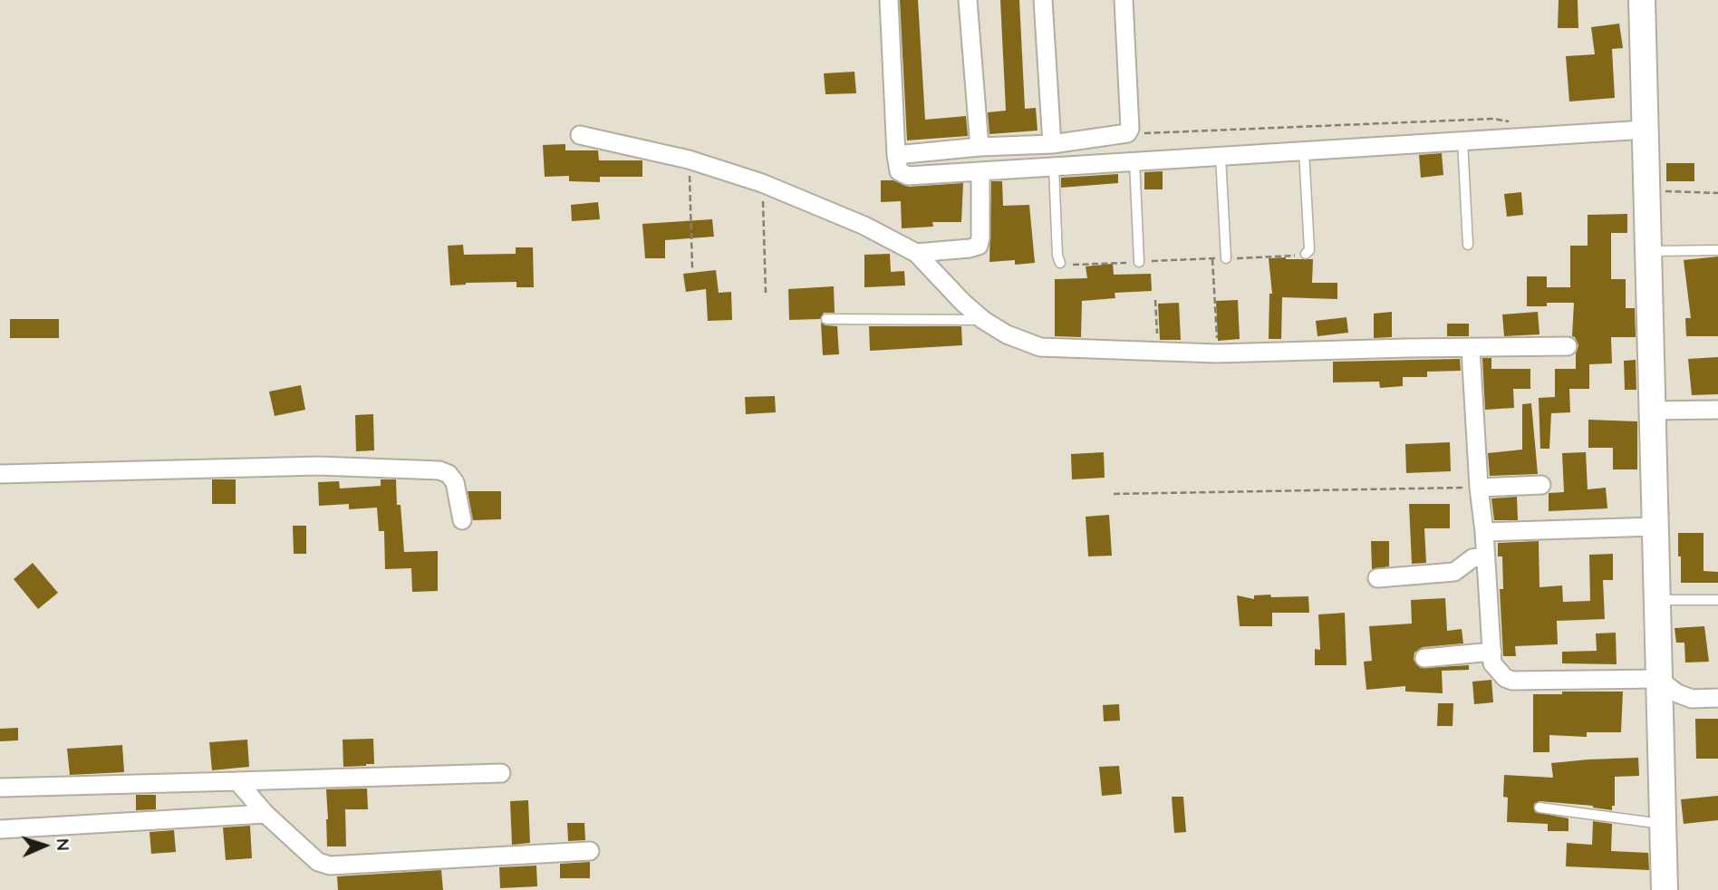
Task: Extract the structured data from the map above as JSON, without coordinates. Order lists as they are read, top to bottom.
{
  "north": "right"
}
